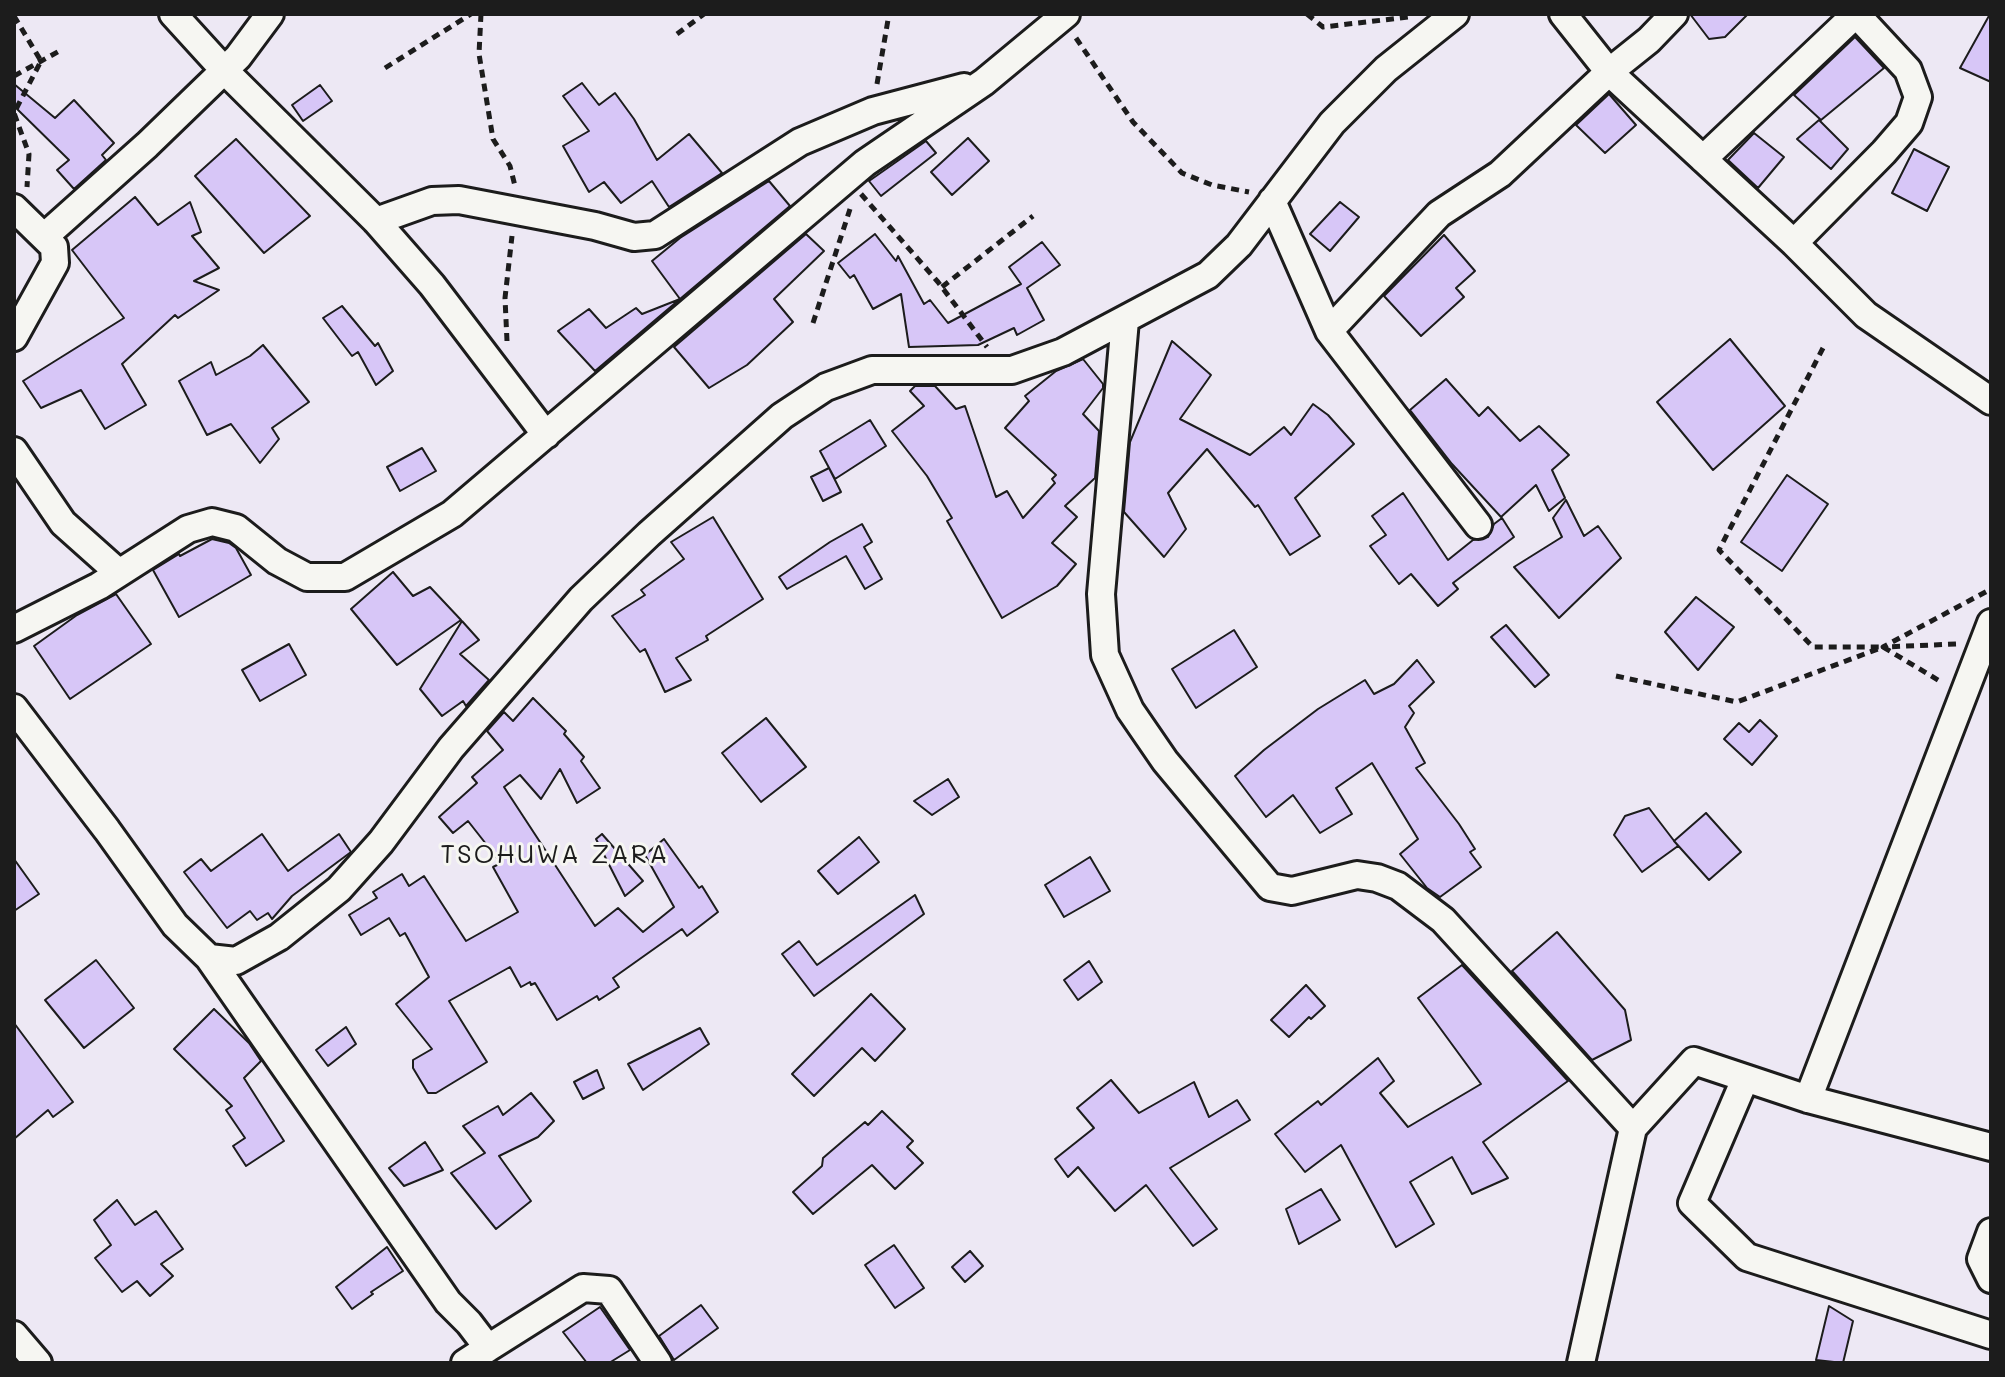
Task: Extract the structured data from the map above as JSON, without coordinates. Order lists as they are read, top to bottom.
{
  "districts": ["TSOHUWA ZARA"]
}
